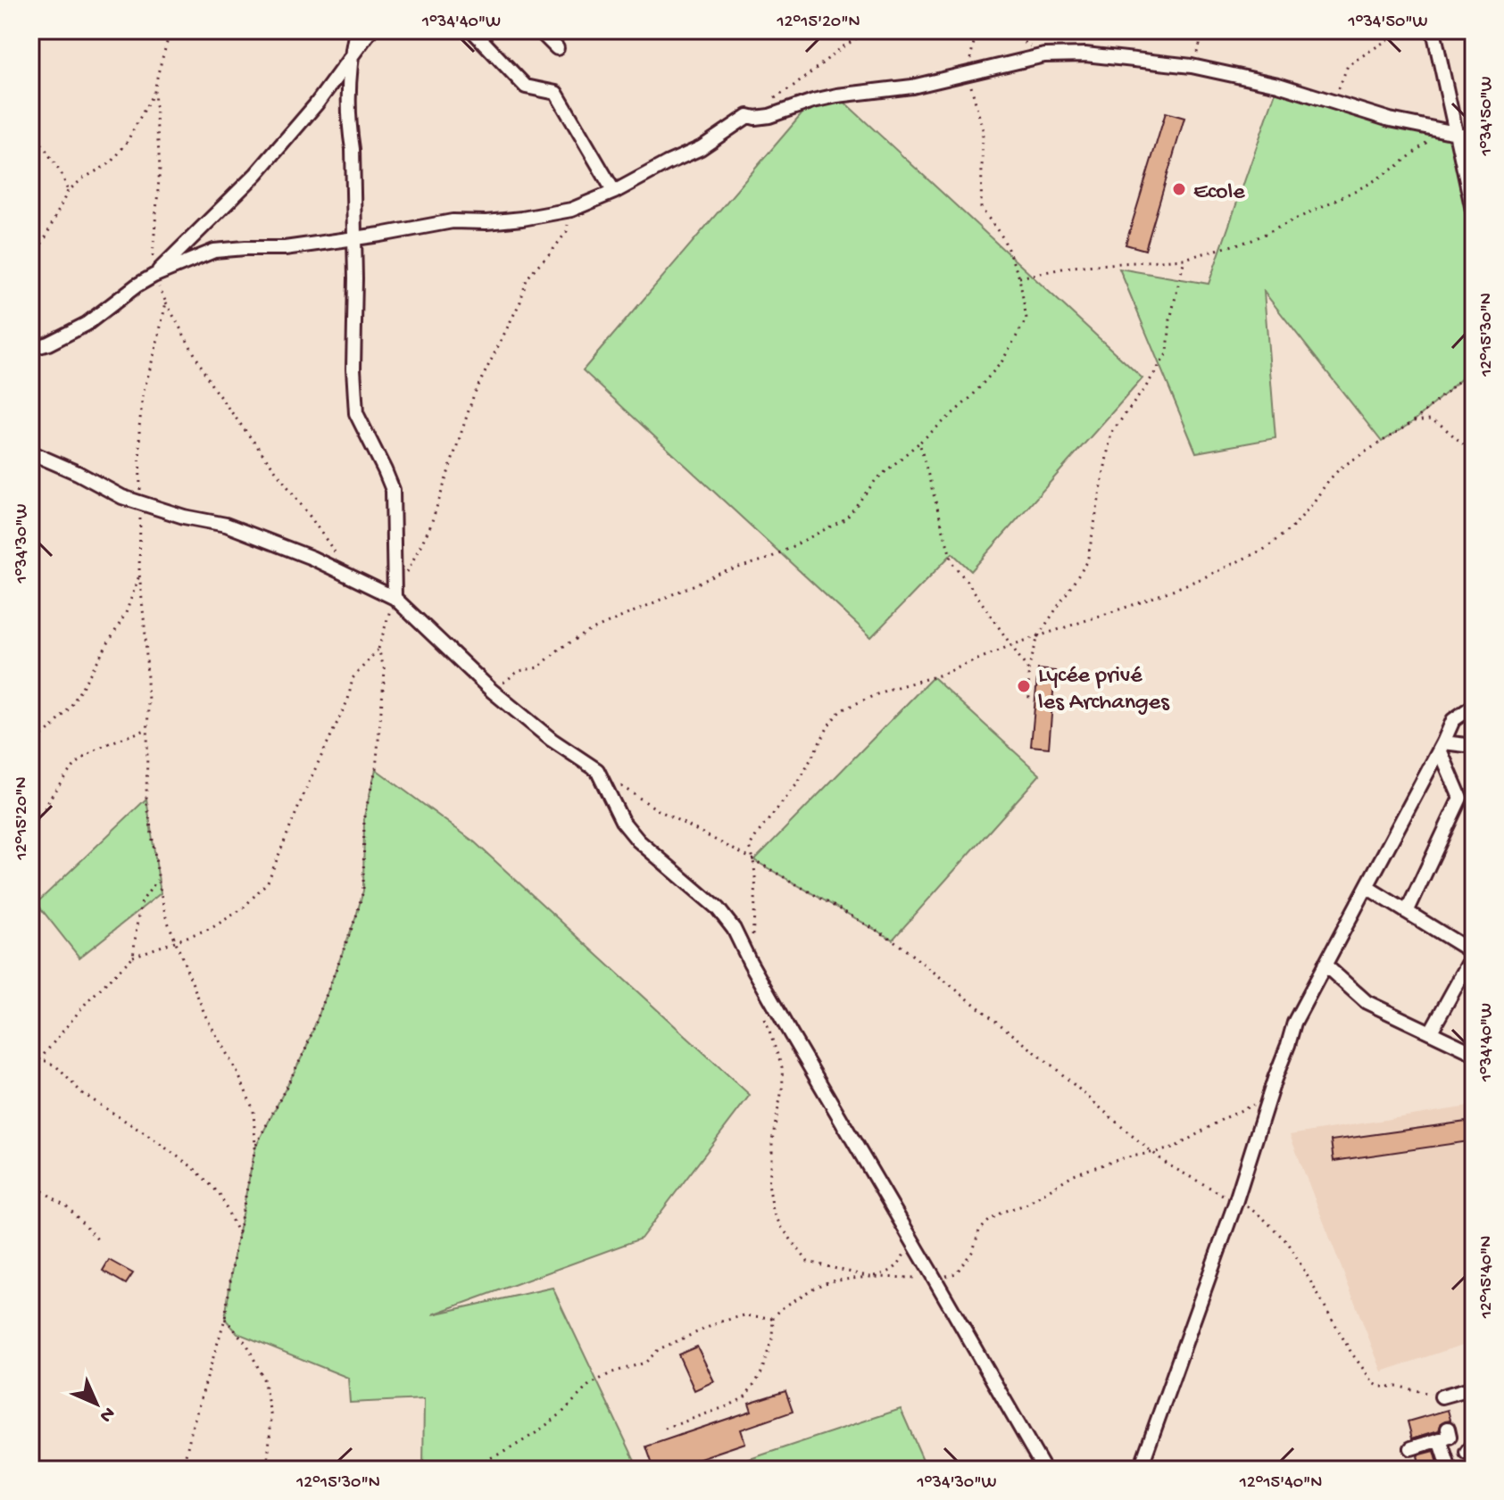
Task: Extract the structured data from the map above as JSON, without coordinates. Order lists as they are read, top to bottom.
{
  "places": ["Ecole", "Lycée privé les Archanges"],
  "north": "bottom right",
  "coordinates": [
    "1°34'40\"W",
    "12°15'20\"N",
    "1°34'50\"W",
    "12°15'30\"N",
    "1°34'30\"W",
    "12°15'40\"N"
  ]
}
